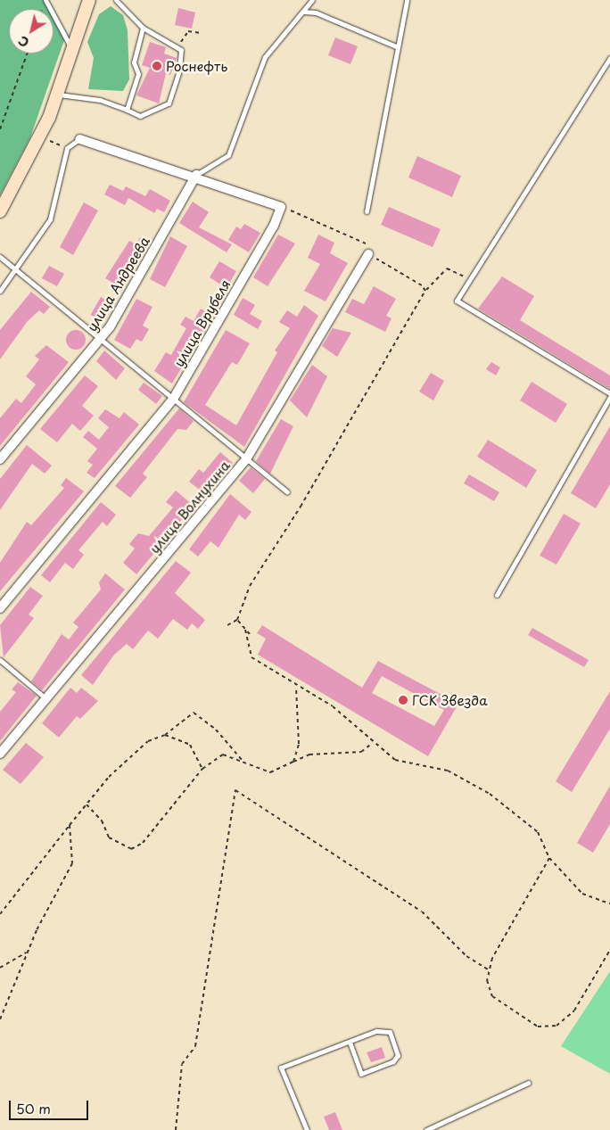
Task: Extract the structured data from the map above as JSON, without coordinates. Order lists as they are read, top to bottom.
{
  "streets": {
    "street": ["улица Андреева", "улица Врубеля", "улица Волнухина"]
  },
  "places": ["Роснефть", "ГСК Звезда"],
  "scale_bar": "50 m",
  "north": "bottom left"
}
